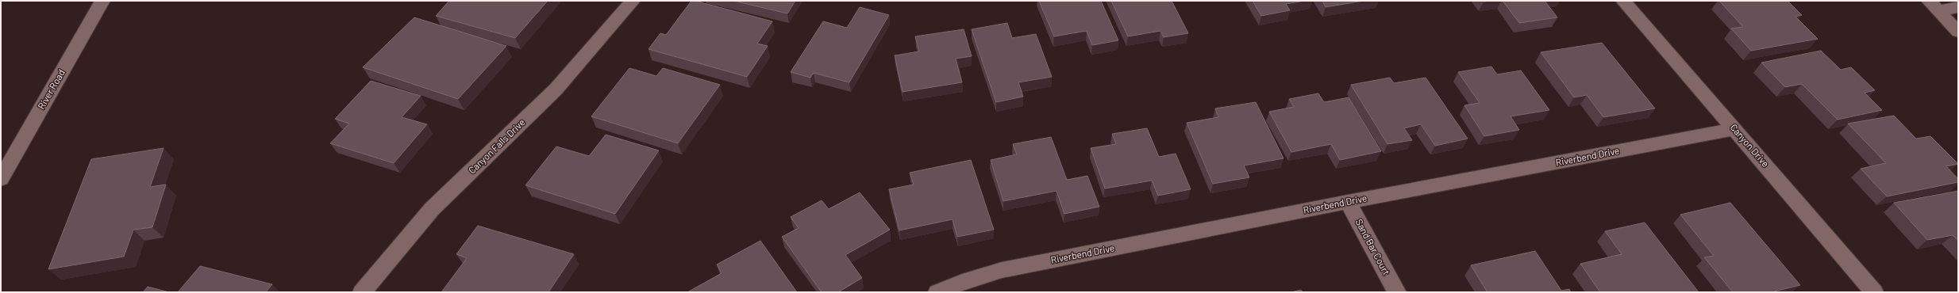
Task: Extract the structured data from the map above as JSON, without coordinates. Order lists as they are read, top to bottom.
{
  "streets": {
    "street": [
      "River Road",
      "Canyon Drive",
      "Canyon Falls Drive",
      "Riverbend Drive",
      "Sand Bar Court"
    ]
  },
  "crossings": [
    ["Canyon Drive", "Riverbend Drive"],
    ["Riverbend Drive", "Sand Bar Court"]
  ]
}
